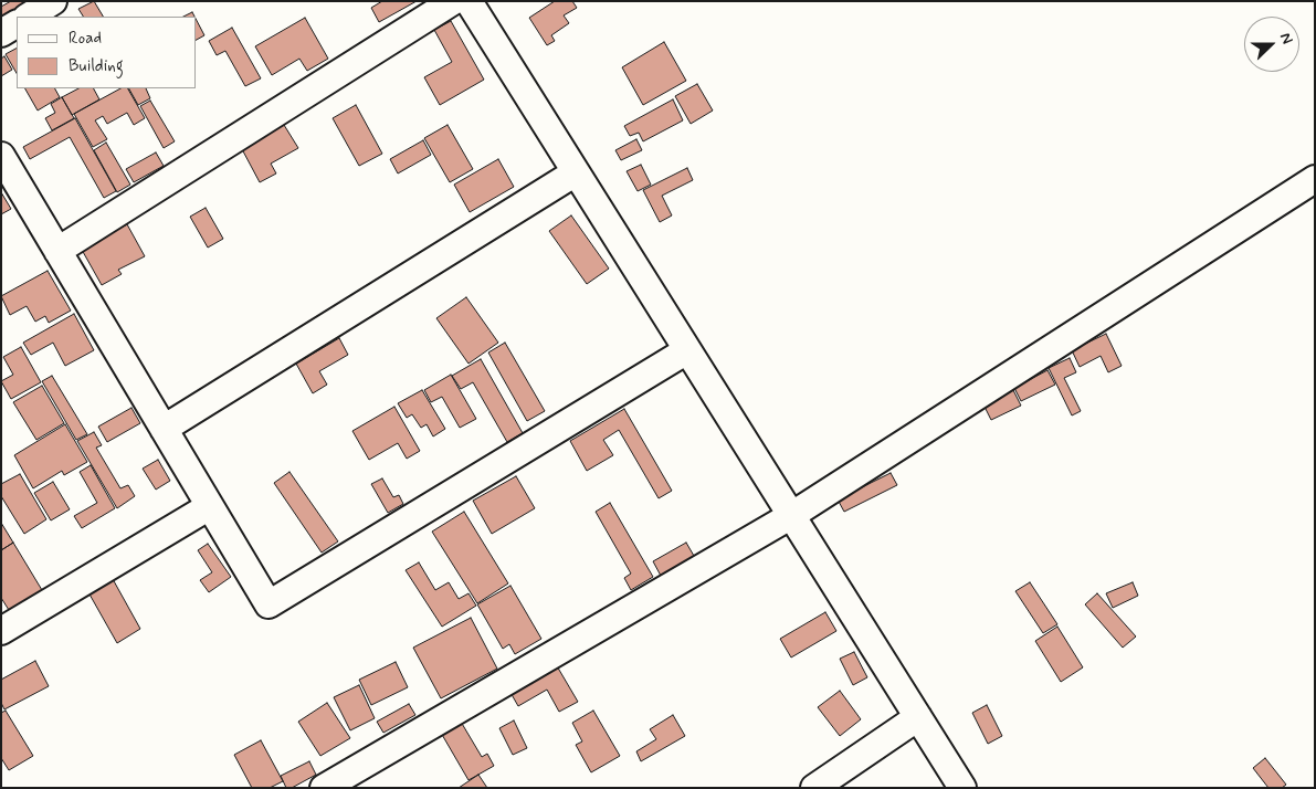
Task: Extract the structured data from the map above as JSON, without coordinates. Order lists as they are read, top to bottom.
{
  "legend": ["Road", "Building"],
  "north": "right"
}
